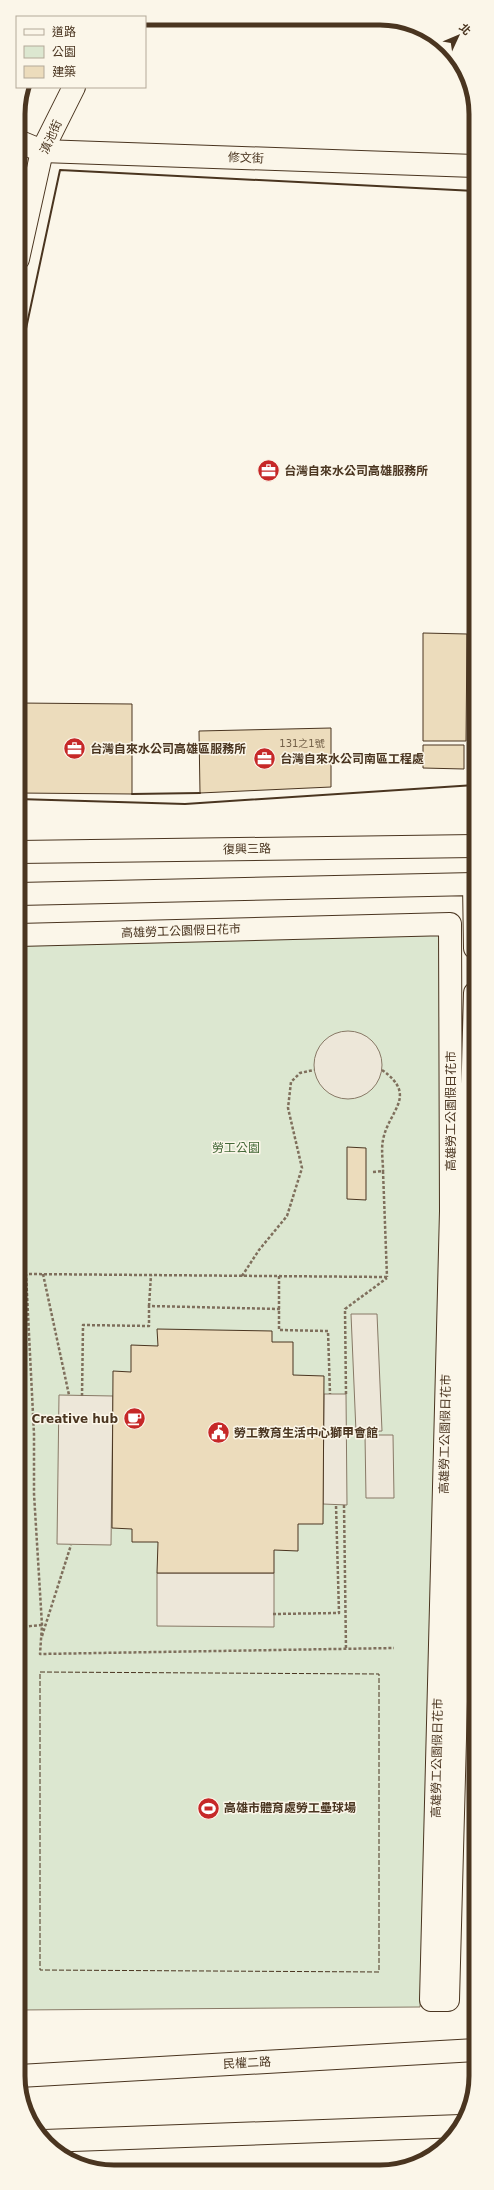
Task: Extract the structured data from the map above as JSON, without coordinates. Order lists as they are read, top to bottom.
{
  "streets": {
    "street": [
      "滇池街",
      "修文街",
      "復興三路",
      "高雄勞工公園假日花市",
      "民權二路"
    ]
  },
  "crossings": [
    ["滇池街", "修文街"]
  ],
  "parks": ["勞工公園"],
  "places": {
    "office": ["台灣自來水公司高雄服務所", "台灣自來水公司高雄區服務所", "台灣自來水公司南區工程處"],
    "cafe": ["Creative hub"],
    "public building": ["勞工教育生活中心獅甲會館"],
    "sports": ["高雄市體育處勞工壘球場"]
  },
  "house_numbers": ["131之1號"],
  "legend": ["道路", "公園", "建築"],
  "north": "top right"
}
